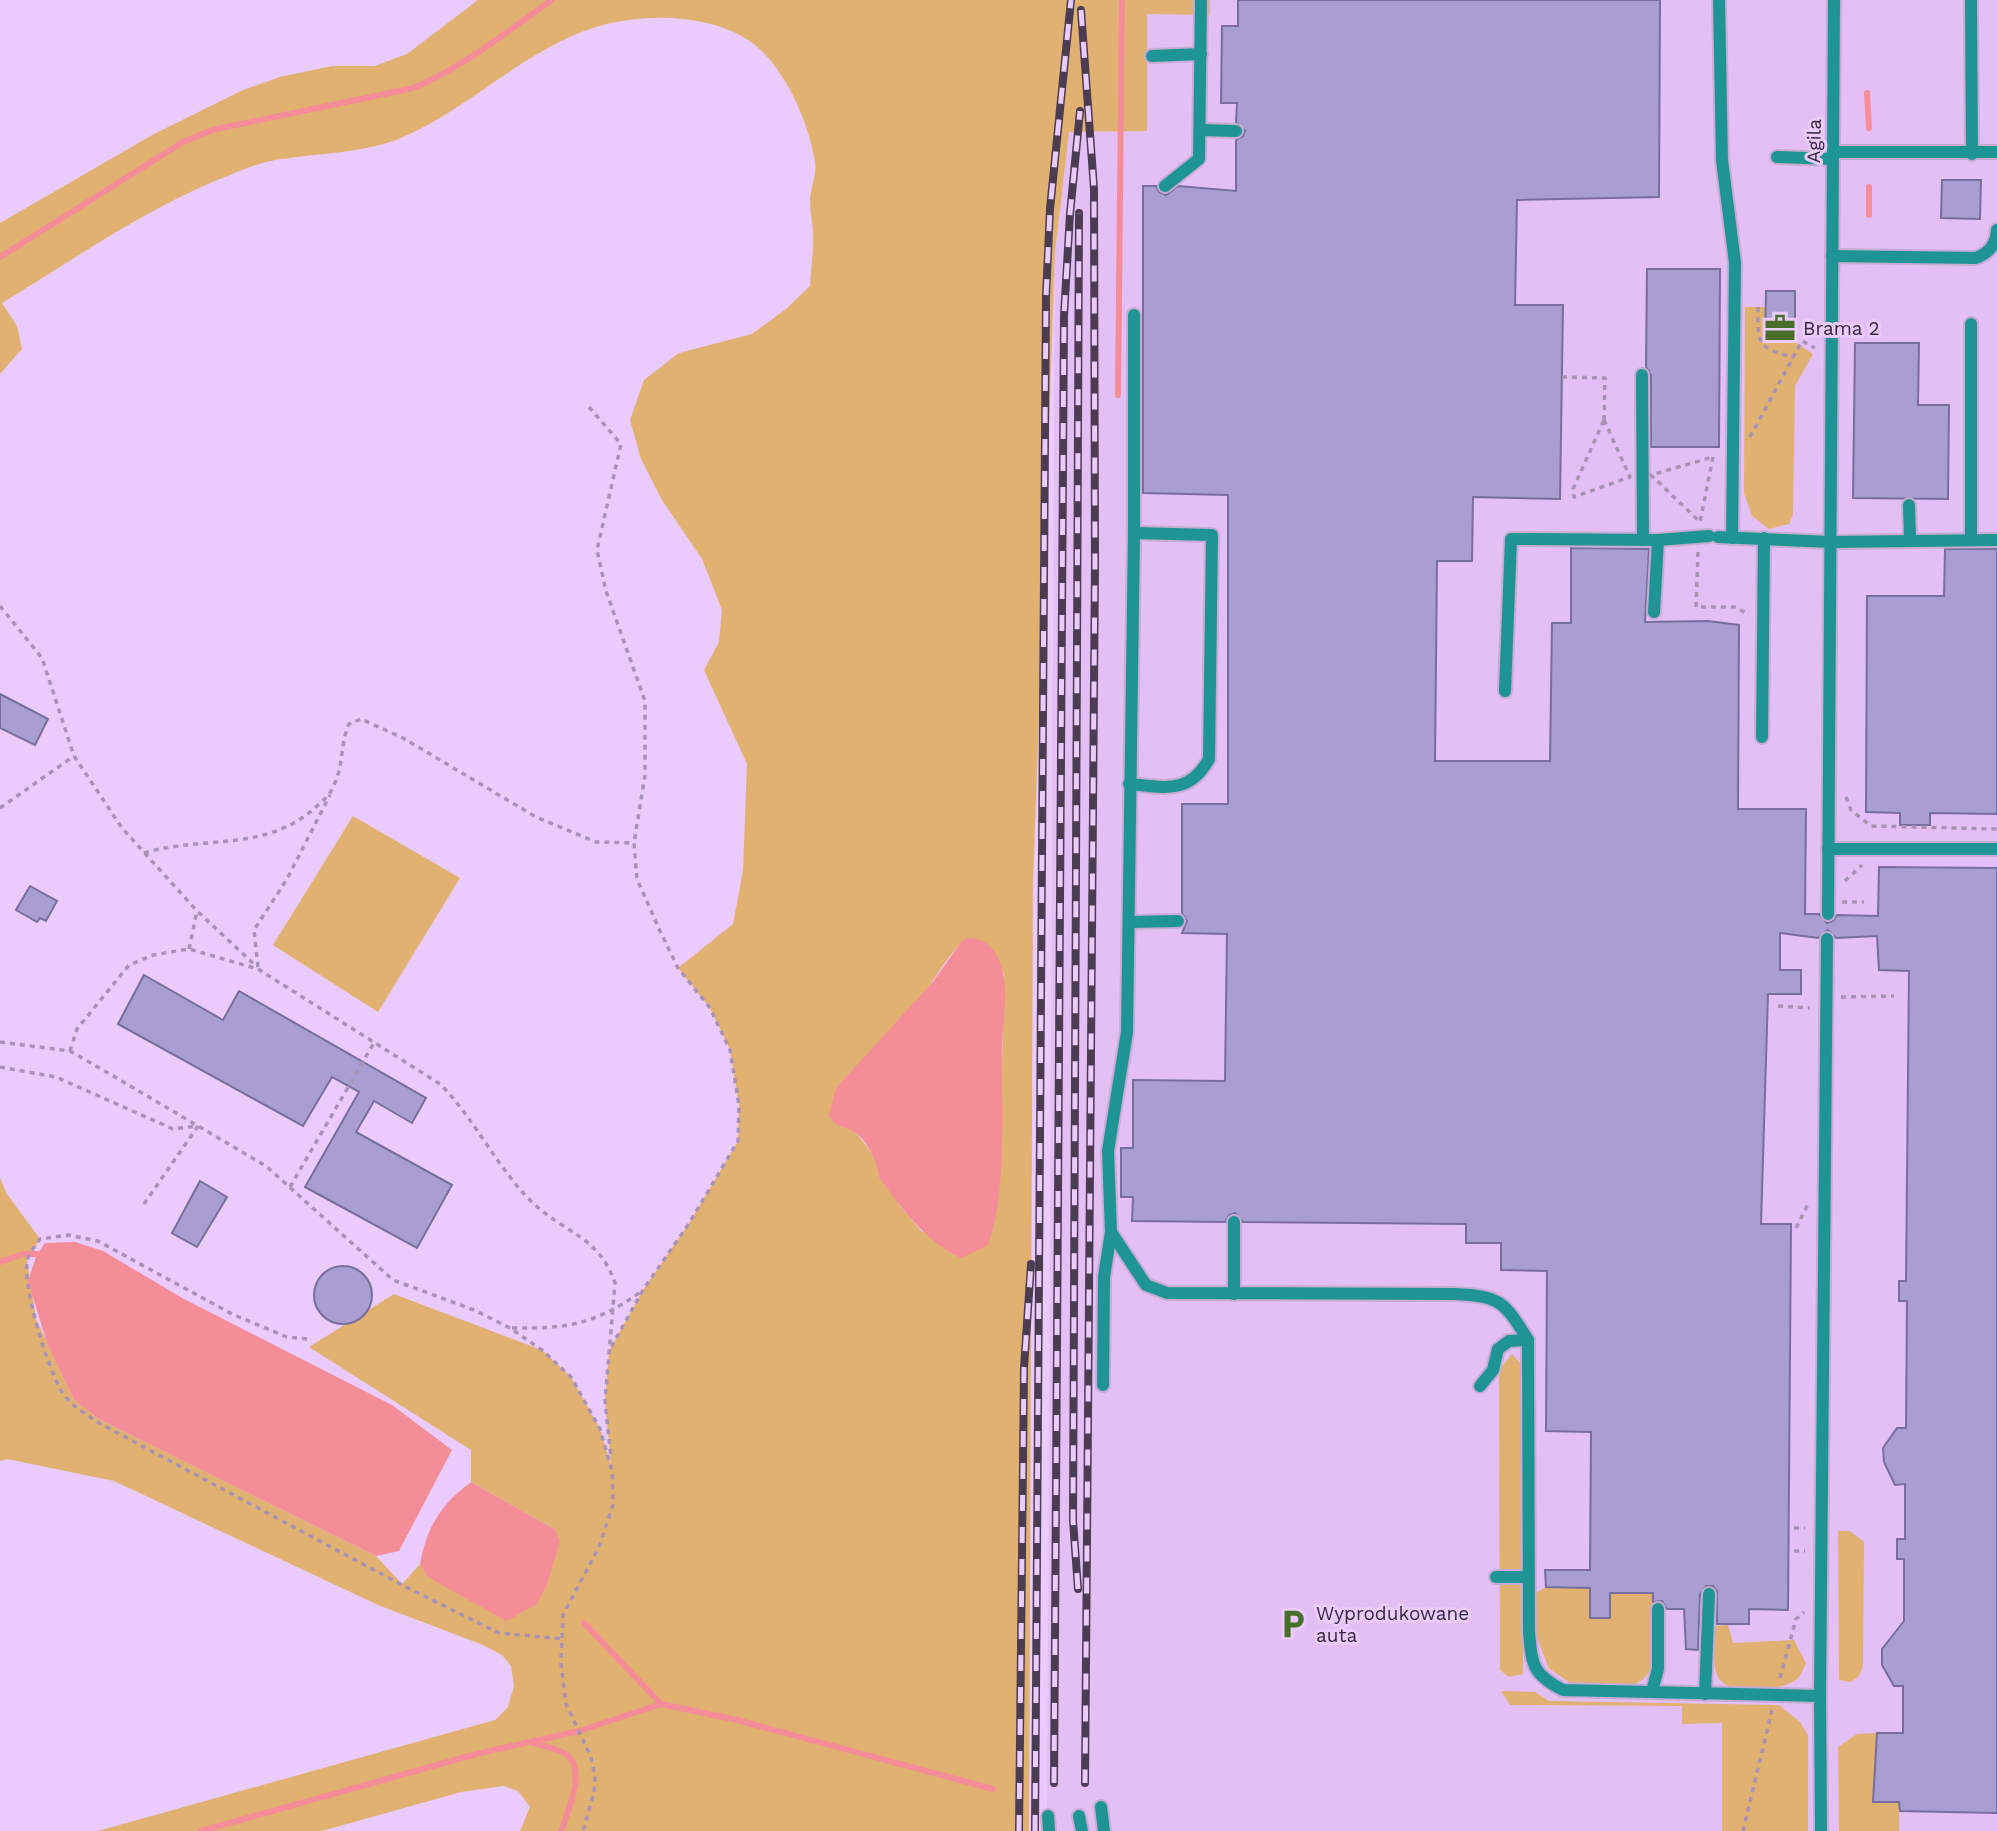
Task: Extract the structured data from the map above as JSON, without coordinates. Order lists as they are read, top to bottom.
{
  "streets": {
    "lane": ["Agila"]
  },
  "places": {
    "office": ["Brama 2"],
    "parking": ["Wyprodukowane auta"]
  }
}
